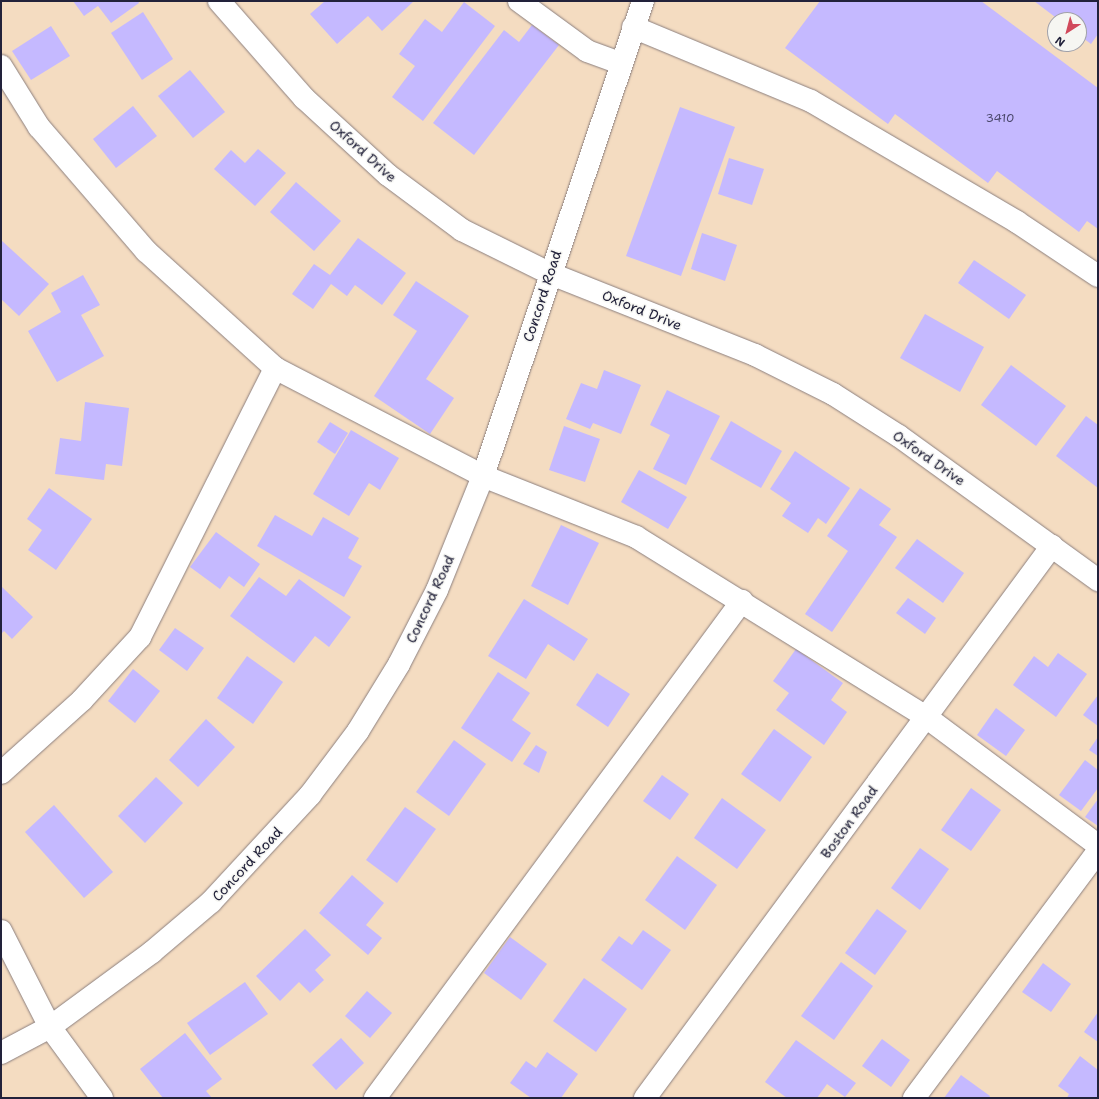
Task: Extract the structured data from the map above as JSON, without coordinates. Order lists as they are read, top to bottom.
{
  "streets": {
    "street": ["Oxford Drive", "Concord Road", "Boston Road"]
  },
  "crossings": [
    ["Oxford Drive", "Concord Road"],
    ["Oxford Drive", "Boston Road"]
  ],
  "house_numbers": ["3410"],
  "north": "bottom left"
}
